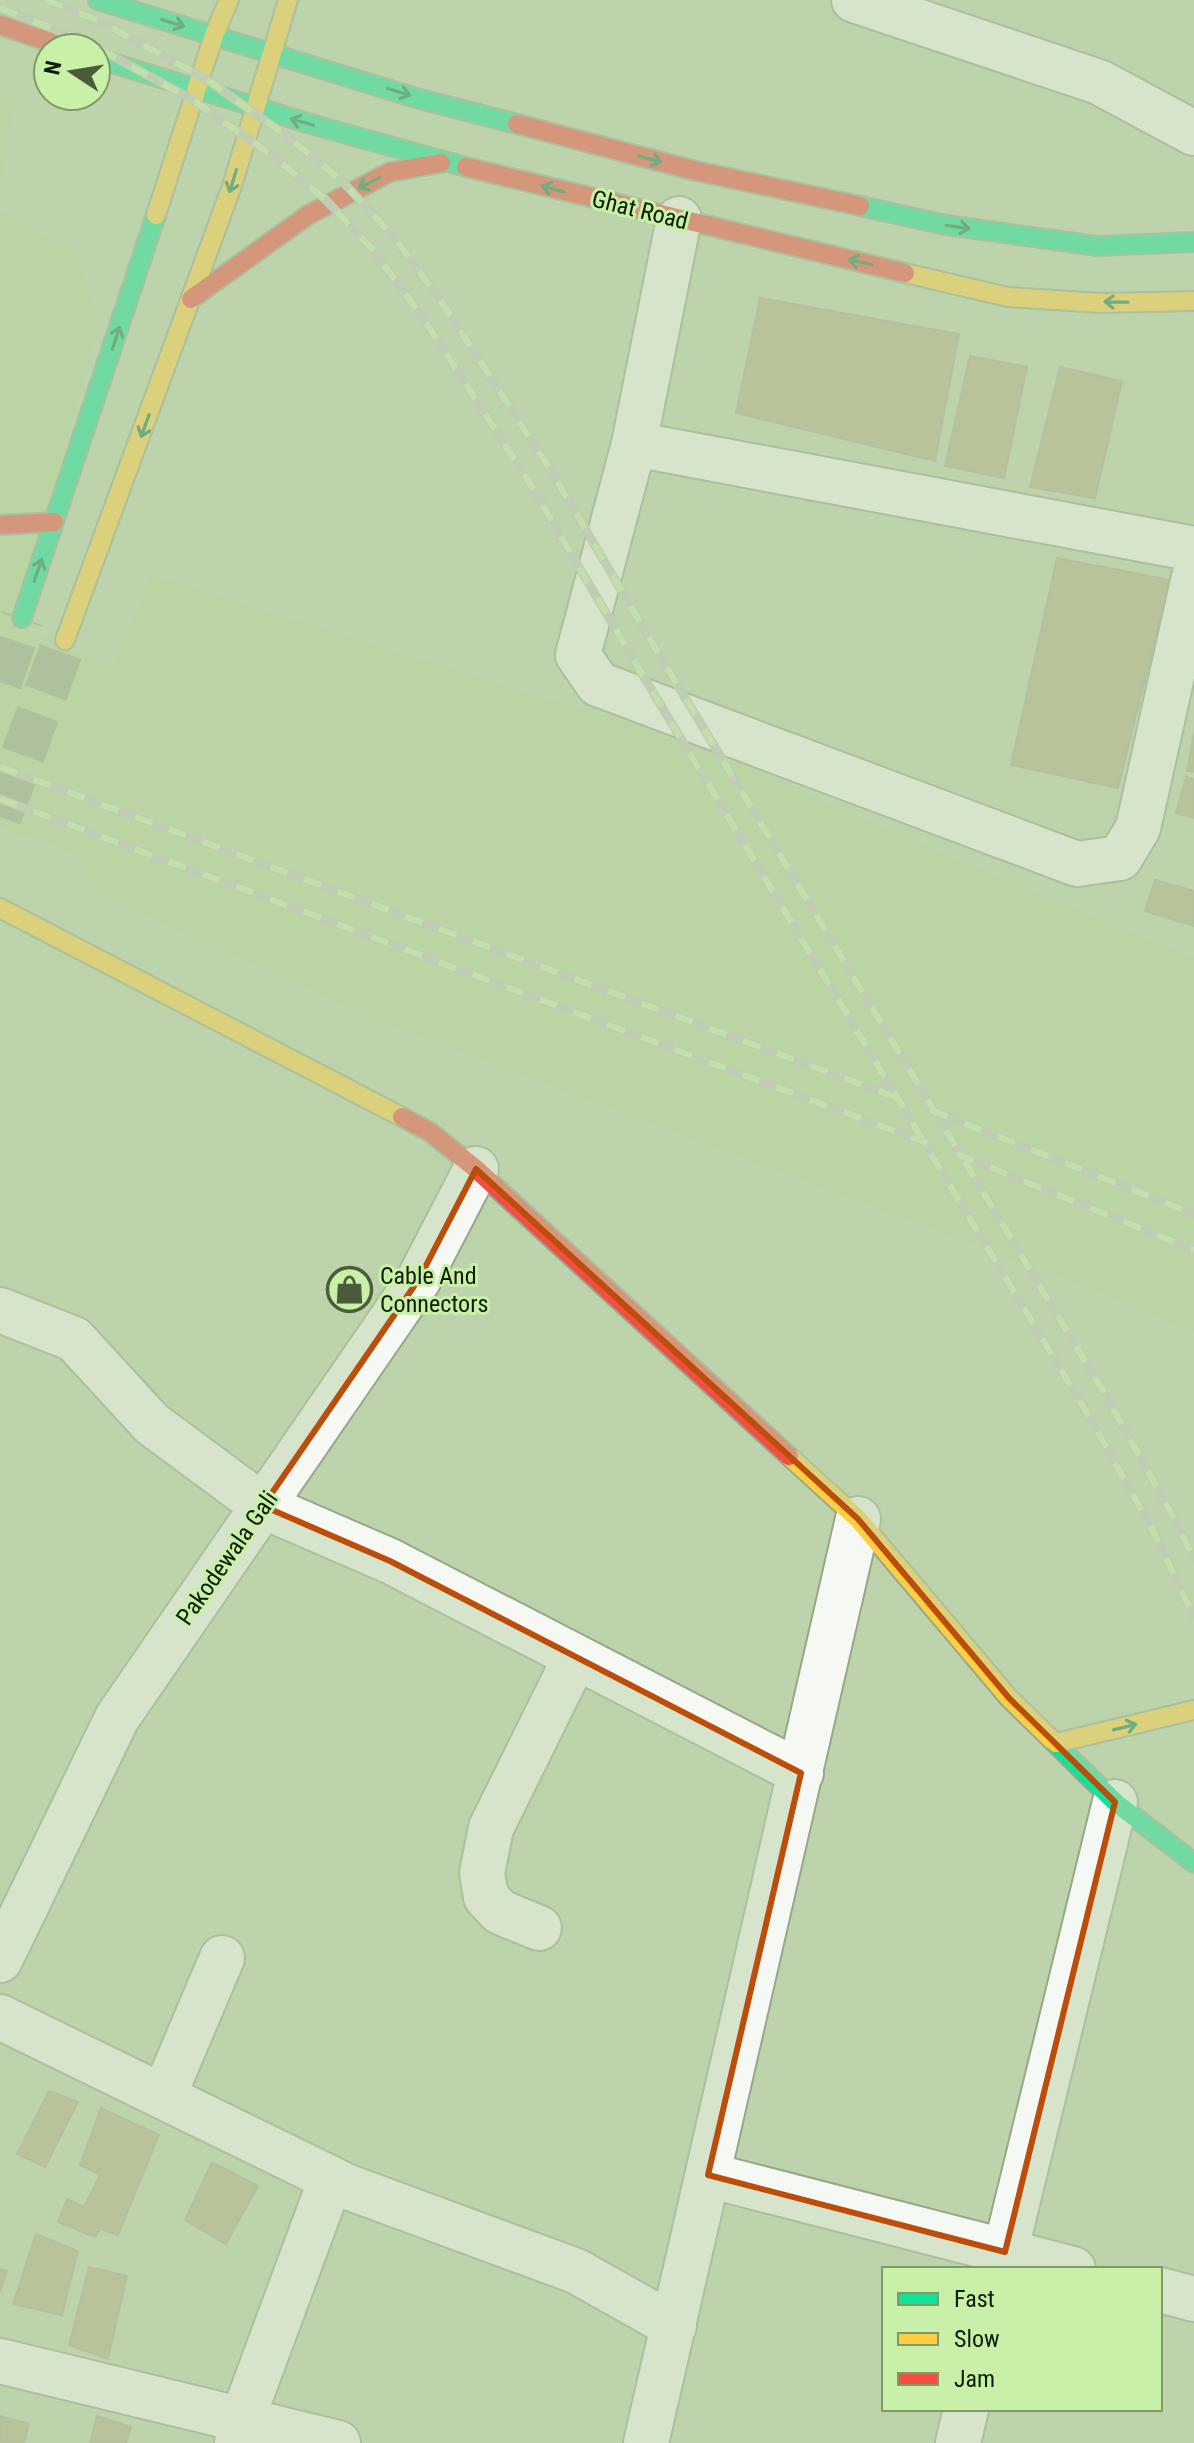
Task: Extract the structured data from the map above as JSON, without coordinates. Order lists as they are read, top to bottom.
{
  "streets": {
    "main road": ["Ghat Road"],
    "street": ["Pakodewala Gali"]
  },
  "places": {
    "shop": ["Cable And Connectors"]
  },
  "legend": ["Fast", "Slow", "Jam"],
  "north": "left"
}
